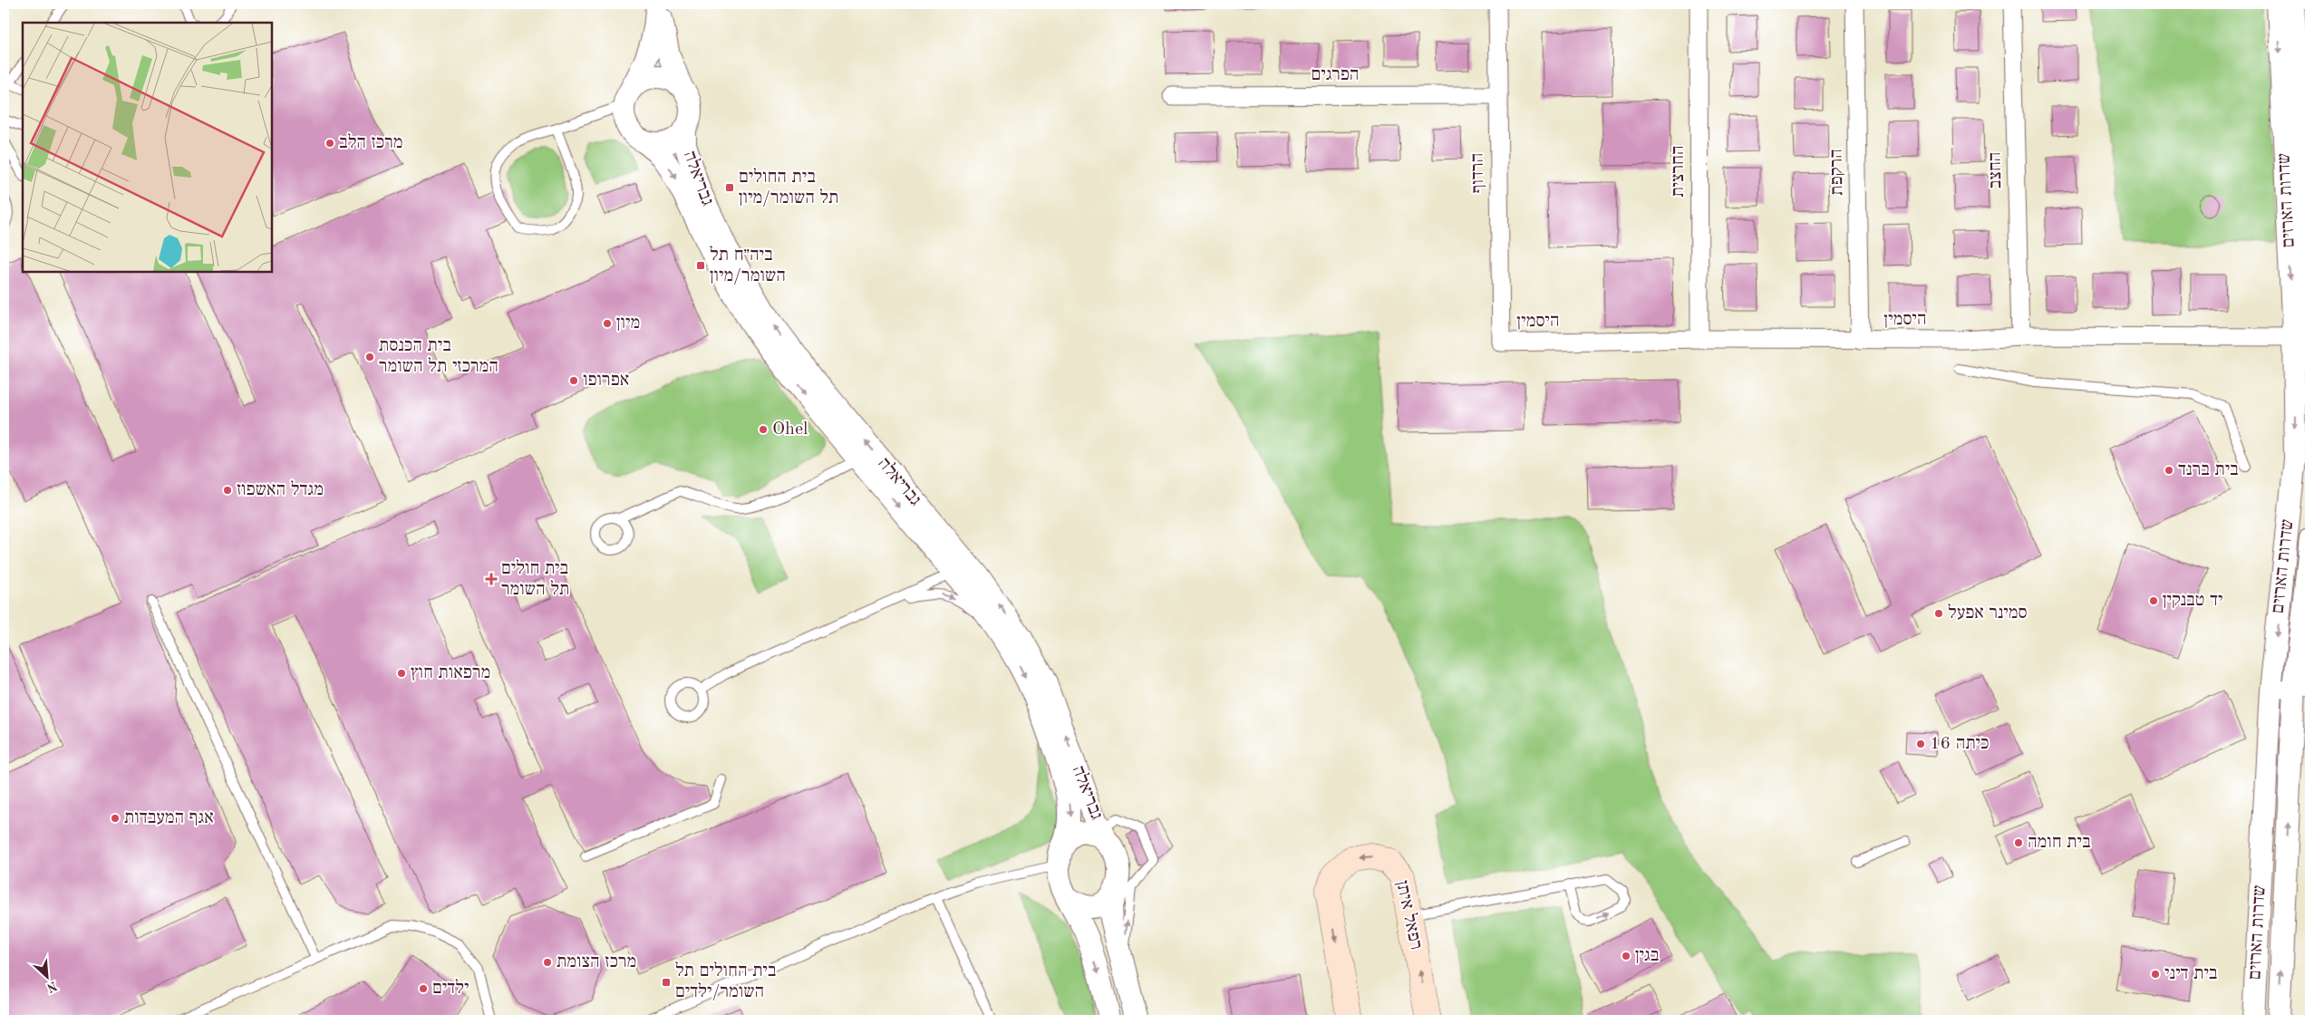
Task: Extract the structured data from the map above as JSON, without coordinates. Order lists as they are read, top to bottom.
{
  "streets": {
    "main road": ["רפאל איתן"],
    "street": [
      "הפרגים",
      "החצב",
      "החרצית",
      "הרקפת",
      "הרדוף",
      "גבריאלה",
      "שדרות הארזים",
      "היסמין"
    ]
  },
  "crossings": [
    ["הפרגים", "הרדוף"],
    ["החצב", "היסמין"],
    ["החרצית", "היסמין"],
    ["הרקפת", "היסמין"],
    ["הרדוף", "היסמין"],
    ["שדרות הארזים", "היסמין"]
  ],
  "places": {
    "other": [
      "מרכז הלב",
      "מיון",
      "בית הכנסת המרכזי תל השומר",
      "אפרופו",
      "Ohel",
      "בית ברנד",
      "מגדל האשפוז",
      "יד טבנקין",
      "סמינר אפעל",
      "מרפאות חוץ",
      "כיתה 16",
      "אגף המעבדות",
      "בית חומה",
      "בגין",
      "מרכז הצומת",
      "בית דיני",
      "ילדים"
    ],
    "transit": ["בית החולים תל השומר/מיון", "ביה״ח תל השומר/מיון", "בית החולים תל השומר/ילדים"],
    "health": ["בית חולים תל השומר"]
  },
  "north": "bottom right"
}
